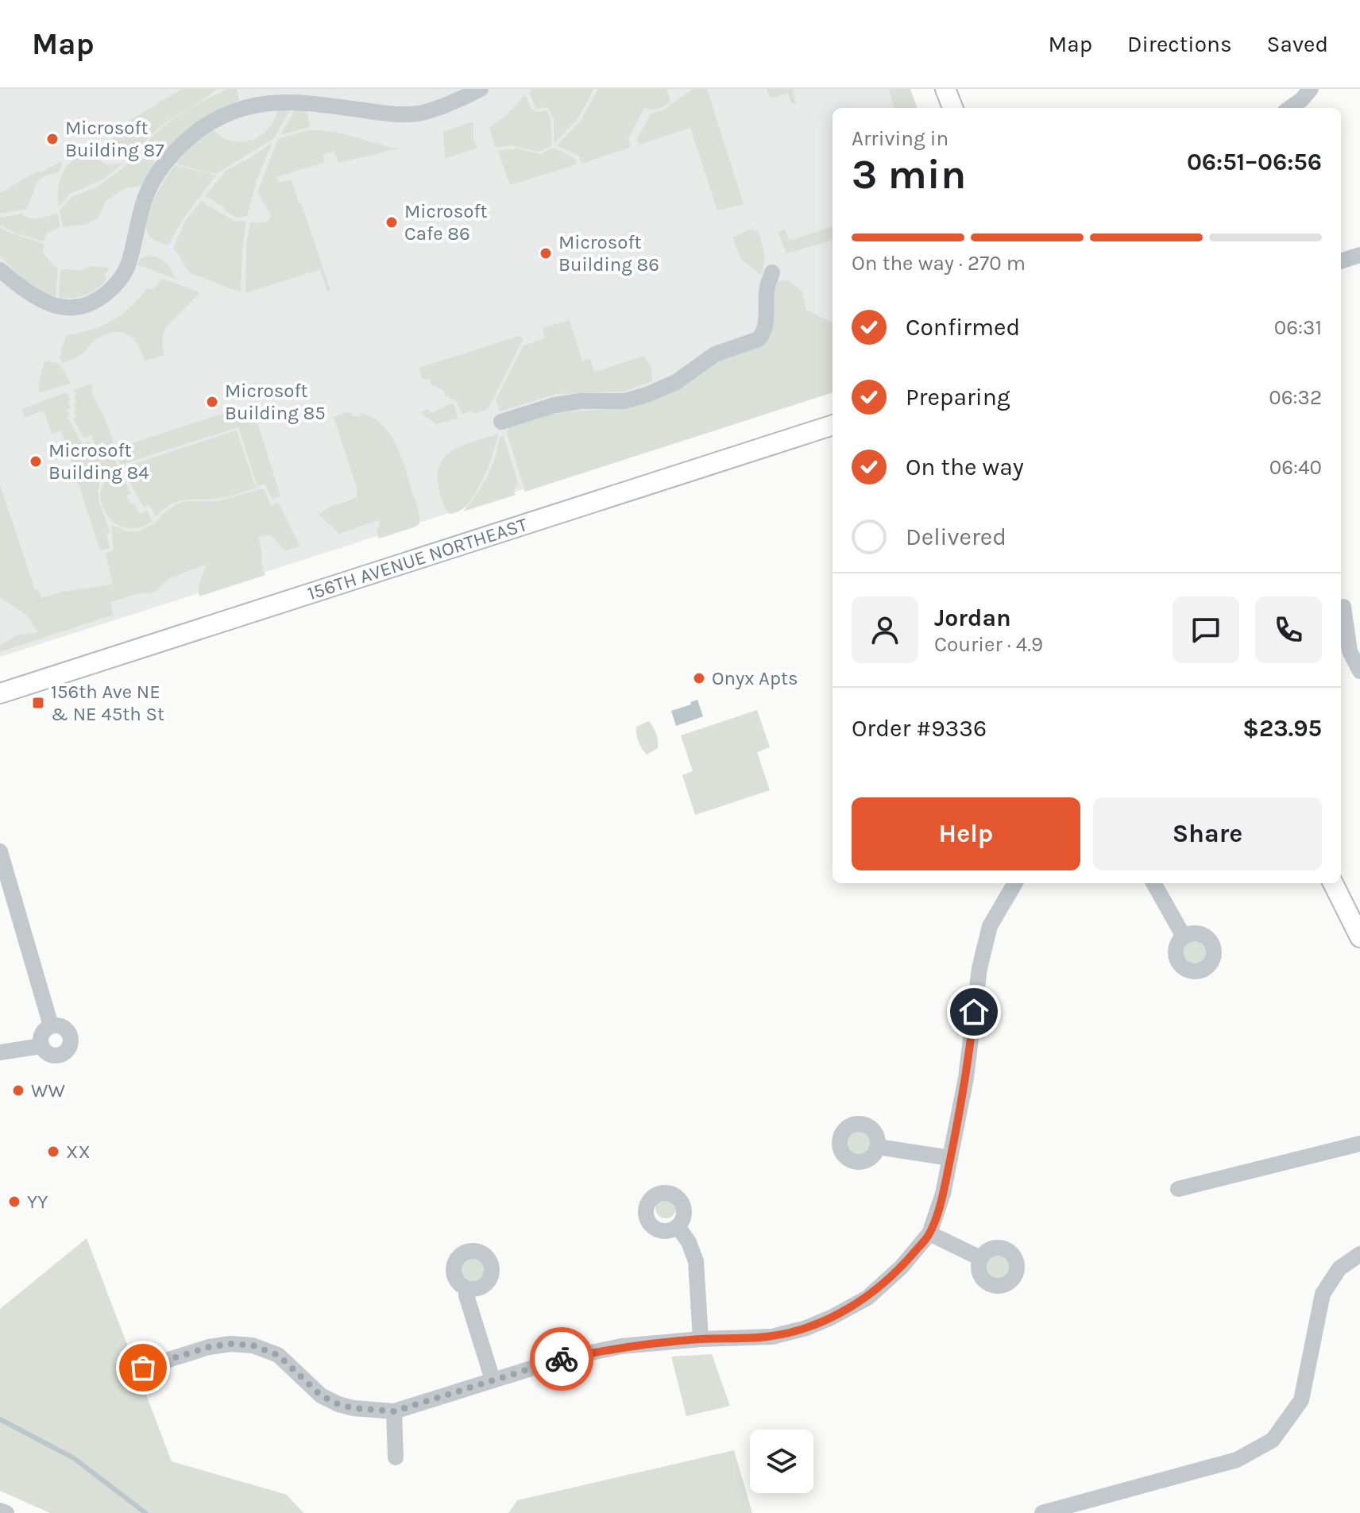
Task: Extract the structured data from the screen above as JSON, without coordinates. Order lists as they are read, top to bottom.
{
  "streets": {
    "main road": ["156TH AVENUE NORTHEAST"]
  },
  "places": {
    "other": [
      "Microsoft Building 87",
      "Microsoft Cafe 86",
      "Microsoft Building 86",
      "Microsoft Building 85",
      "Microsoft Building 84",
      "Onyx Apts",
      "WW",
      "XX",
      "YY"
    ],
    "transit": ["156th Ave NE & NE 45th St"]
  },
  "page": {
    "header": "Map",
    "nav": ["Map", "Directions", "Saved"],
    "heading": ["3 min", "Arriving in", "06:51–06:56"],
    "panel": [
      "Jordan",
      "Courier · 4.9",
      "Order #9336",
      "$23.95"
    ],
    "bar": "On the way · 270 m",
    "list": [
      ["Confirmed", "06:31"],
      ["Preparing", "06:32"],
      ["On the way", "06:40"],
      "Delivered"
    ],
    "buttons": ["Help", "Share"]
  }
}
